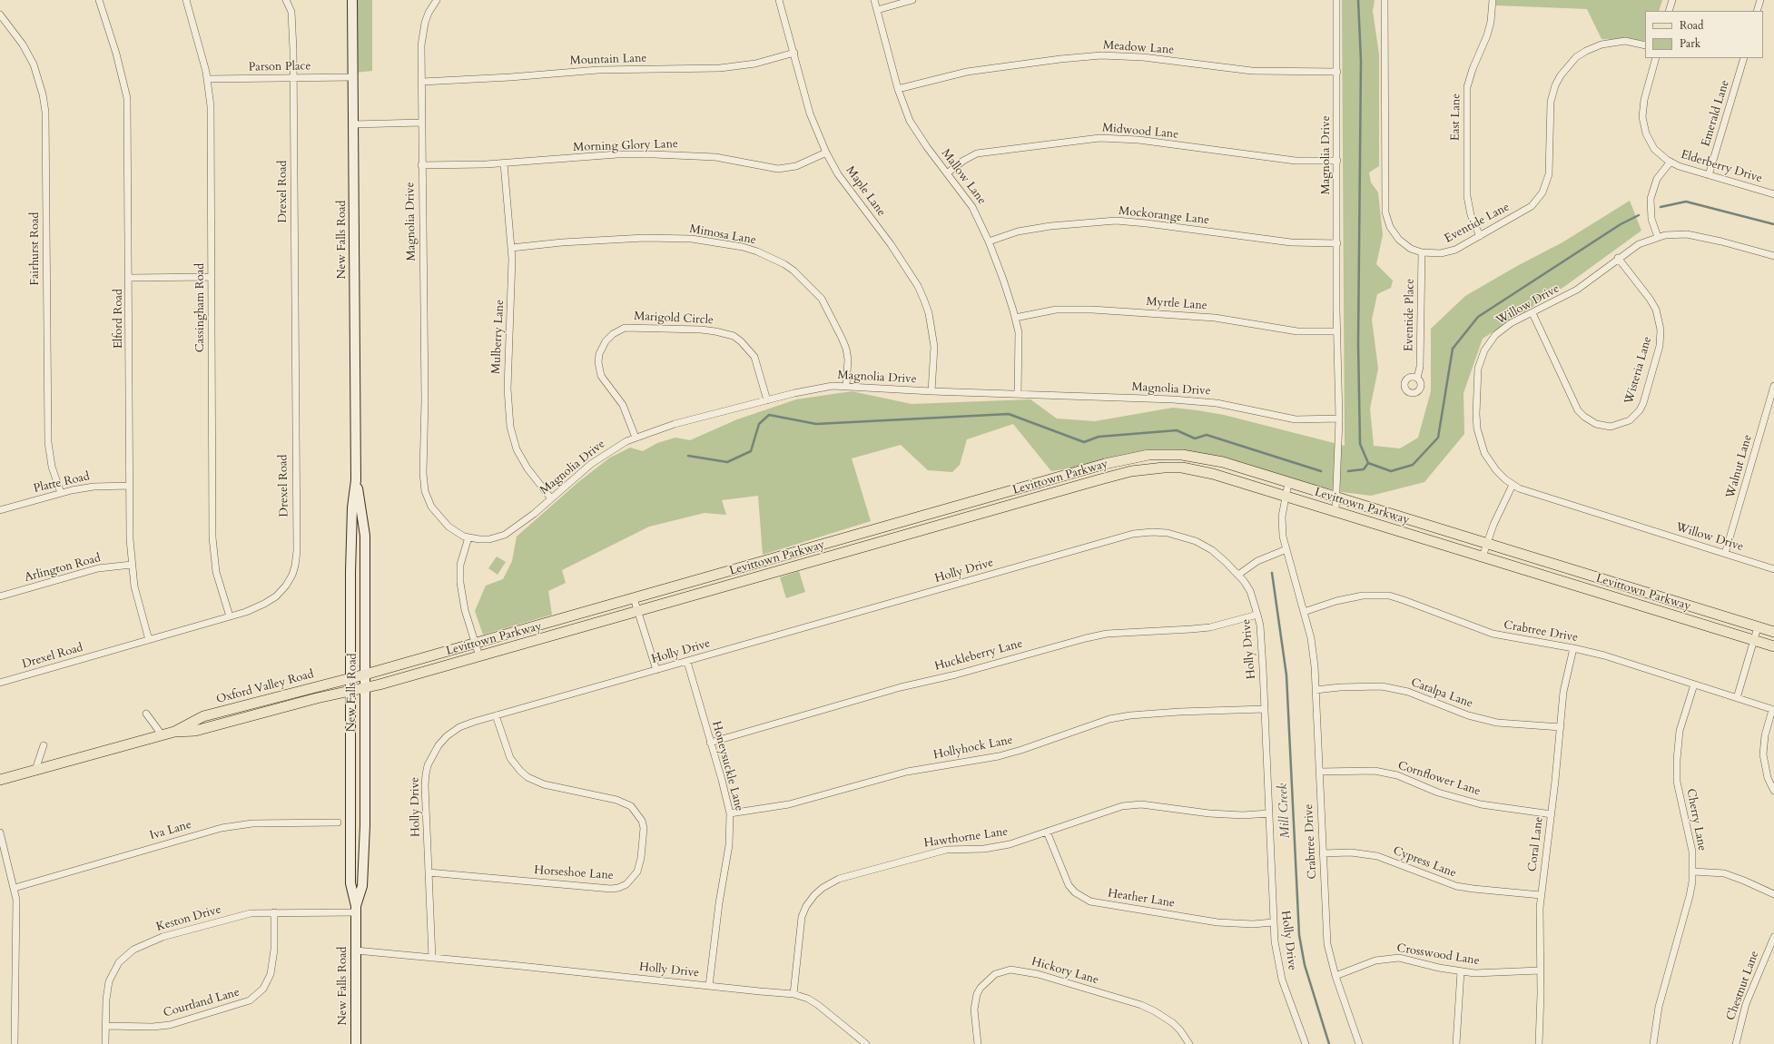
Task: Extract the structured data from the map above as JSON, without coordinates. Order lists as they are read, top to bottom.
{
  "streets": {
    "main road": ["New Falls Road", "Levittown Parkway", "Oxford Valley Road"],
    "street": [
      "Meadow Lane",
      "Mountain Lane",
      "Parson Place",
      "Emerald Lane",
      "East Lane",
      "Midwood Lane",
      "Morning Glory Lane",
      "Magnolia Drive",
      "Elderberry Drive",
      "Mallow Lane",
      "Drexel Road",
      "Maple Lane",
      "Mockorange Lane",
      "Eventide Lane",
      "Mimosa Lane",
      "Fairhurst Road",
      "Myrtle Lane",
      "Willow Drive",
      "Cassingham Road",
      "Eventide Place",
      "Elford Road",
      "Marigold Circle",
      "Mulberry Lane",
      "Wisteria Lane",
      "Walnut Lane",
      "Platte Road",
      "Arlington Road",
      "Holly Drive",
      "Crabtree Drive",
      "Huckleberry Lane",
      "Catalpa Lane",
      "Hollyhock Lane",
      "Honeysuckle Lane",
      "Cornflower Lane",
      "Cherry Lane",
      "Iva Lane",
      "Hawthorne Lane",
      "Coral Lane",
      "Cypress Lane",
      "Horseshoe Lane",
      "Heather Lane",
      "Keston Drive",
      "Crosswood Lane",
      "Hickory Lane",
      "Chestnut Lane",
      "Courtland Lane"
    ]
  },
  "crossings": [
    ["Meadow Lane", "Magnolia Drive"],
    ["Meadow Lane", "Mallow Lane"],
    ["Mountain Lane", "Magnolia Drive"],
    ["Mountain Lane", "Maple Lane"],
    ["Parson Place", "Drexel Road"],
    ["Parson Place", "New Falls Road"],
    ["Parson Place", "Cassingham Road"],
    ["Emerald Lane", "Elderberry Drive"],
    ["East Lane", "Eventide Lane"],
    ["Midwood Lane", "Magnolia Drive"],
    ["Midwood Lane", "Mallow Lane"],
    ["Morning Glory Lane", "Magnolia Drive"],
    ["Morning Glory Lane", "Maple Lane"],
    ["Morning Glory Lane", "Mulberry Lane"],
    ["Magnolia Drive", "Mallow Lane"],
    ["Magnolia Drive", "Maple Lane"],
    ["Magnolia Drive", "Mockorange Lane"],
    ["Magnolia Drive", "Mimosa Lane"],
    ["Magnolia Drive", "Myrtle Lane"],
    ["Magnolia Drive", "Marigold Circle"],
    ["Magnolia Drive", "Mulberry Lane"],
    ["Magnolia Drive", "Levittown Parkway"],
    ["Mallow Lane", "Mockorange Lane"],
    ["Mallow Lane", "Myrtle Lane"],
    ["Drexel Road", "Cassingham Road"],
    ["Drexel Road", "Elford Road"],
    ["Eventide Lane", "Eventide Place"],
    ["Mimosa Lane", "Mulberry Lane"],
    ["New Falls Road", "Levittown Parkway"],
    ["New Falls Road", "Holly Drive"],
    ["New Falls Road", "Oxford Valley Road"],
    ["New Falls Road", "Keston Drive"],
    ["Fairhurst Road", "Platte Road"],
    ["Willow Drive", "Wisteria Lane"],
    ["Willow Drive", "Walnut Lane"],
    ["Elford Road", "Platte Road"],
    ["Elford Road", "Arlington Road"],
    ["Levittown Parkway", "Crabtree Drive"],
    ["Levittown Parkway", "Oxford Valley Road"],
    ["Holly Drive", "Huckleberry Lane"],
    ["Holly Drive", "Hollyhock Lane"],
    ["Holly Drive", "Honeysuckle Lane"],
    ["Holly Drive", "Hawthorne Lane"],
    ["Holly Drive", "Horseshoe Lane"],
    ["Holly Drive", "Heather Lane"],
    ["Crabtree Drive", "Catalpa Lane"],
    ["Crabtree Drive", "Cornflower Lane"],
    ["Crabtree Drive", "Cherry Lane"],
    ["Crabtree Drive", "Coral Lane"],
    ["Crabtree Drive", "Cypress Lane"],
    ["Crabtree Drive", "Crosswood Lane"],
    ["Huckleberry Lane", "Honeysuckle Lane"],
    ["Catalpa Lane", "Coral Lane"],
    ["Hollyhock Lane", "Honeysuckle Lane"],
    ["Cornflower Lane", "Coral Lane"],
    ["Hawthorne Lane", "Heather Lane"],
    ["Coral Lane", "Cypress Lane"],
    ["Coral Lane", "Crosswood Lane"],
    ["Keston Drive", "Courtland Lane"]
  ],
  "water": ["Mill Creek"],
  "legend": ["Road", "Park"]
}
